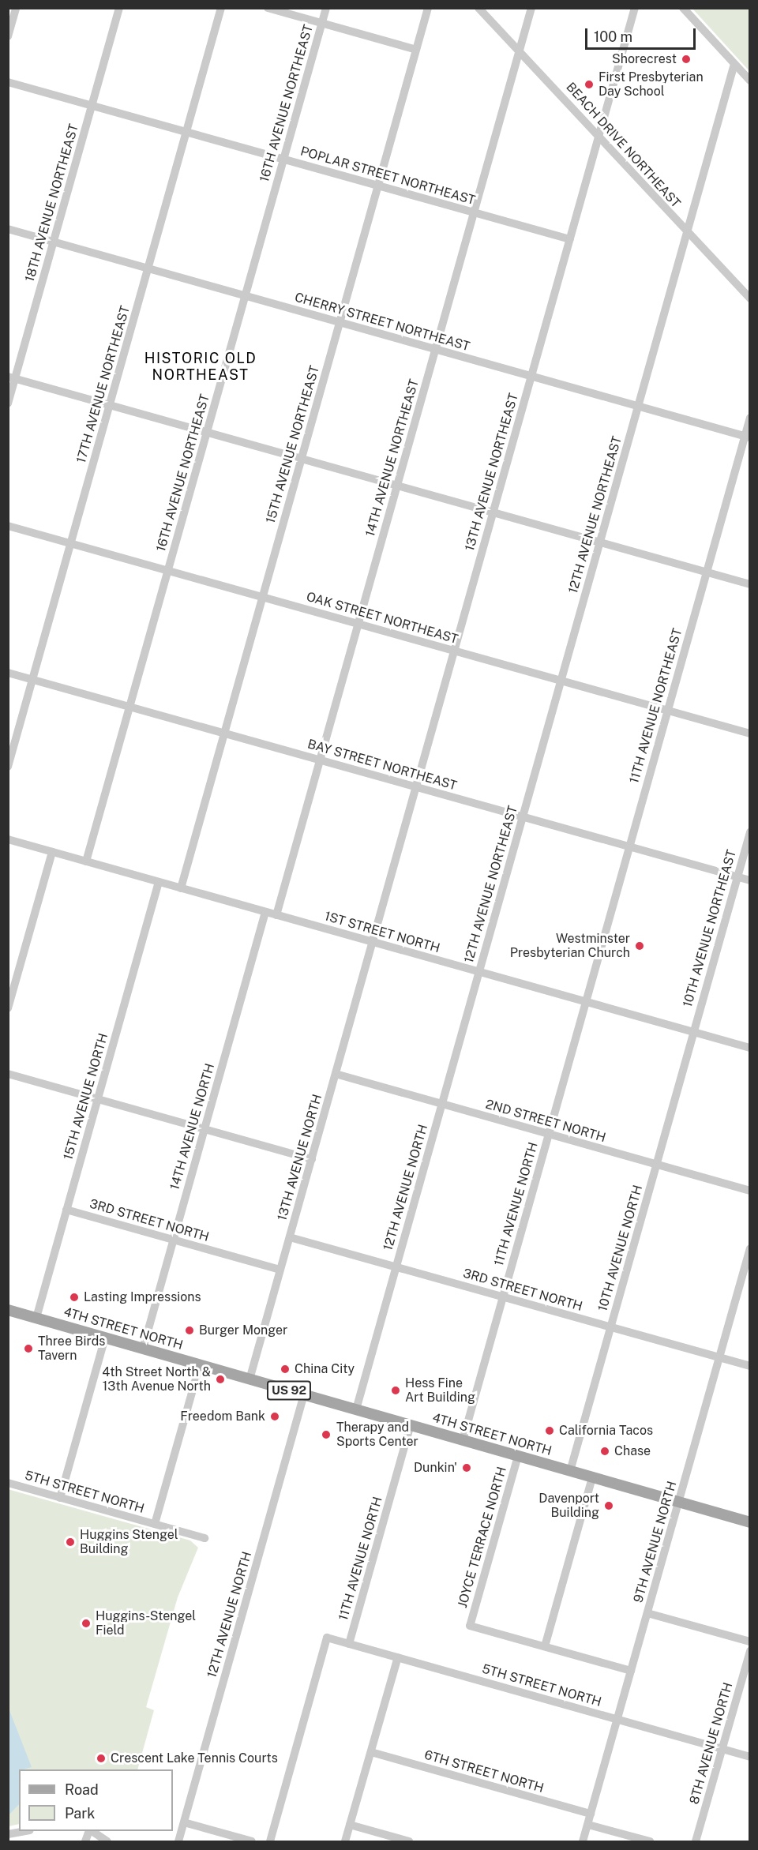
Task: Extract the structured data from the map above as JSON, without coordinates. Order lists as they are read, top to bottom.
{
  "streets": {
    "main road": ["4TH STREET NORTH", "US 92"],
    "street": [
      "16TH AVENUE NORTHEAST",
      "BEACH DRIVE NORTHEAST",
      "POPLAR STREET NORTHEAST",
      "18TH AVENUE NORTHEAST",
      "CHERRY STREET NORTHEAST",
      "17TH AVENUE NORTHEAST",
      "15TH AVENUE NORTHEAST",
      "14TH AVENUE NORTHEAST",
      "13TH AVENUE NORTHEAST",
      "12TH AVENUE NORTHEAST",
      "OAK STREET NORTHEAST",
      "11TH AVENUE NORTHEAST",
      "BAY STREET NORTHEAST",
      "10TH AVENUE NORTHEAST",
      "1ST STREET NORTH",
      "15TH AVENUE NORTH",
      "2ND STREET NORTH",
      "14TH AVENUE NORTH",
      "13TH AVENUE NORTH",
      "12TH AVENUE NORTH",
      "11TH AVENUE NORTH",
      "3RD STREET NORTH",
      "10TH AVENUE NORTH",
      "5TH STREET NORTH",
      "JOYCE TERRACE NORTH",
      "9TH AVENUE NORTH",
      "8TH AVENUE NORTH",
      "6TH STREET NORTH"
    ]
  },
  "crossings": [
    ["16TH AVENUE NORTHEAST", "POPLAR STREET NORTHEAST"],
    ["16TH AVENUE NORTHEAST", "CHERRY STREET NORTHEAST"],
    ["16TH AVENUE NORTHEAST", "OAK STREET NORTHEAST"],
    ["16TH AVENUE NORTHEAST", "BAY STREET NORTHEAST"],
    ["16TH AVENUE NORTHEAST", "1ST STREET NORTH"],
    ["BEACH DRIVE NORTHEAST", "14TH AVENUE NORTHEAST"],
    ["BEACH DRIVE NORTHEAST", "13TH AVENUE NORTHEAST"],
    ["BEACH DRIVE NORTHEAST", "12TH AVENUE NORTHEAST"],
    ["POPLAR STREET NORTHEAST", "18TH AVENUE NORTHEAST"],
    ["POPLAR STREET NORTHEAST", "17TH AVENUE NORTHEAST"],
    ["POPLAR STREET NORTHEAST", "15TH AVENUE NORTHEAST"],
    ["POPLAR STREET NORTHEAST", "14TH AVENUE NORTHEAST"],
    ["POPLAR STREET NORTHEAST", "13TH AVENUE NORTHEAST"],
    ["18TH AVENUE NORTHEAST", "CHERRY STREET NORTHEAST"],
    ["CHERRY STREET NORTHEAST", "17TH AVENUE NORTHEAST"],
    ["CHERRY STREET NORTHEAST", "15TH AVENUE NORTHEAST"],
    ["CHERRY STREET NORTHEAST", "14TH AVENUE NORTHEAST"],
    ["CHERRY STREET NORTHEAST", "13TH AVENUE NORTHEAST"],
    ["CHERRY STREET NORTHEAST", "12TH AVENUE NORTHEAST"],
    ["CHERRY STREET NORTHEAST", "11TH AVENUE NORTHEAST"],
    ["17TH AVENUE NORTHEAST", "OAK STREET NORTHEAST"],
    ["17TH AVENUE NORTHEAST", "BAY STREET NORTHEAST"],
    ["15TH AVENUE NORTHEAST", "OAK STREET NORTHEAST"],
    ["15TH AVENUE NORTHEAST", "BAY STREET NORTHEAST"],
    ["15TH AVENUE NORTHEAST", "1ST STREET NORTH"],
    ["14TH AVENUE NORTHEAST", "OAK STREET NORTHEAST"],
    ["14TH AVENUE NORTHEAST", "BAY STREET NORTHEAST"],
    ["14TH AVENUE NORTHEAST", "1ST STREET NORTH"],
    ["13TH AVENUE NORTHEAST", "OAK STREET NORTHEAST"],
    ["13TH AVENUE NORTHEAST", "BAY STREET NORTHEAST"],
    ["13TH AVENUE NORTHEAST", "1ST STREET NORTH"],
    ["13TH AVENUE NORTHEAST", "13TH AVENUE NORTH"],
    ["12TH AVENUE NORTHEAST", "OAK STREET NORTHEAST"],
    ["12TH AVENUE NORTHEAST", "BAY STREET NORTHEAST"],
    ["12TH AVENUE NORTHEAST", "1ST STREET NORTH"],
    ["12TH AVENUE NORTHEAST", "12TH AVENUE NORTH"],
    ["OAK STREET NORTHEAST", "11TH AVENUE NORTHEAST"],
    ["11TH AVENUE NORTHEAST", "BAY STREET NORTHEAST"],
    ["11TH AVENUE NORTHEAST", "1ST STREET NORTH"],
    ["11TH AVENUE NORTHEAST", "11TH AVENUE NORTH"],
    ["BAY STREET NORTHEAST", "10TH AVENUE NORTHEAST"],
    ["10TH AVENUE NORTHEAST", "1ST STREET NORTH"],
    ["10TH AVENUE NORTHEAST", "10TH AVENUE NORTH"],
    ["1ST STREET NORTH", "15TH AVENUE NORTH"],
    ["1ST STREET NORTH", "14TH AVENUE NORTH"],
    ["1ST STREET NORTH", "13TH AVENUE NORTH"],
    ["1ST STREET NORTH", "12TH AVENUE NORTH"],
    ["1ST STREET NORTH", "11TH AVENUE NORTH"],
    ["1ST STREET NORTH", "10TH AVENUE NORTH"],
    ["15TH AVENUE NORTH", "3RD STREET NORTH"],
    ["15TH AVENUE NORTH", "4TH STREET NORTH"],
    ["2ND STREET NORTH", "13TH AVENUE NORTH"],
    ["2ND STREET NORTH", "12TH AVENUE NORTH"],
    ["2ND STREET NORTH", "11TH AVENUE NORTH"],
    ["2ND STREET NORTH", "10TH AVENUE NORTH"],
    ["14TH AVENUE NORTH", "3RD STREET NORTH"],
    ["14TH AVENUE NORTH", "4TH STREET NORTH"],
    ["13TH AVENUE NORTH", "3RD STREET NORTH"],
    ["13TH AVENUE NORTH", "4TH STREET NORTH"],
    ["12TH AVENUE NORTH", "3RD STREET NORTH"],
    ["12TH AVENUE NORTH", "4TH STREET NORTH"],
    ["11TH AVENUE NORTH", "3RD STREET NORTH"],
    ["11TH AVENUE NORTH", "4TH STREET NORTH"],
    ["11TH AVENUE NORTH", "5TH STREET NORTH"],
    ["3RD STREET NORTH", "10TH AVENUE NORTH"],
    ["3RD STREET NORTH", "9TH AVENUE NORTH"],
    ["10TH AVENUE NORTH", "4TH STREET NORTH"],
    ["4TH STREET NORTH", "JOYCE TERRACE NORTH"],
    ["4TH STREET NORTH", "9TH AVENUE NORTH"],
    ["5TH STREET NORTH", "9TH AVENUE NORTH"],
    ["5TH STREET NORTH", "8TH AVENUE NORTH"],
    ["9TH AVENUE NORTH", "6TH STREET NORTH"]
  ],
  "districts": ["HISTORIC OLD NORTHEAST"],
  "places": [
    "Shorecrest",
    "First Presbyterian Day School",
    "Westminster Presbyterian Church",
    "Lasting Impressions",
    "Burger Monger",
    "Three Birds Tavern",
    "China City",
    "4th Street North & 13th Avenue North",
    "Hess Fine Art Building",
    "Freedom Bank",
    "California Tacos",
    "Therapy and Sports Center",
    "Chase",
    "Dunkin'",
    "Davenport Building",
    "Huggins Stengel Building",
    "Huggins-Stengel Field",
    "Crescent Lake Tennis Courts"
  ],
  "legend": ["Road", "Park"],
  "scale_bar": "100 m"
}
